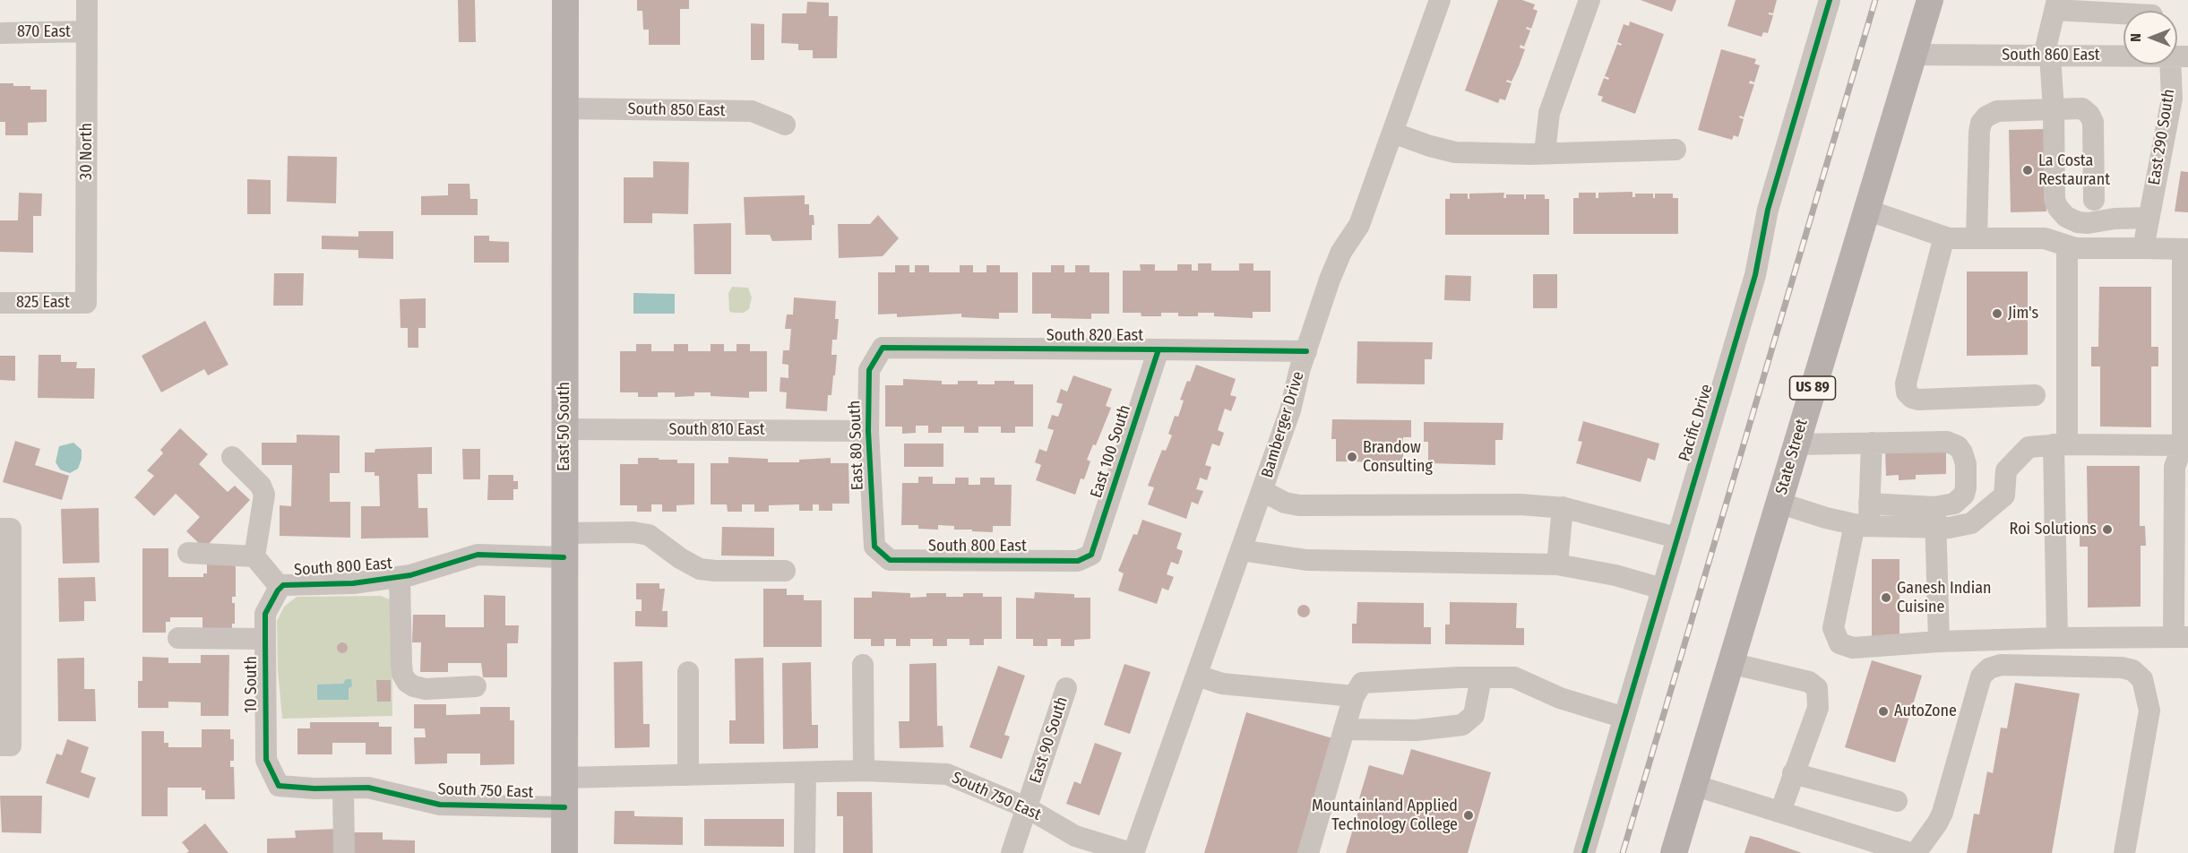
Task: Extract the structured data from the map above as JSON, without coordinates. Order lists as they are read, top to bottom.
{
  "streets": {
    "main road": ["US 89", "East 50 South", "State Street"],
    "street": [
      "870 East",
      "South 860 East",
      "South 850 East",
      "East 290 South",
      "30 North",
      "825 East",
      "South 820 East",
      "Pacific Drive",
      "Bamberger Drive",
      "South 810 East",
      "East 80 South",
      "East 100 South",
      "South 800 East",
      "10 South",
      "East 90 South",
      "South 750 East"
    ]
  },
  "crossings": [
    ["870 East", "30 North"],
    ["South 860 East", "State Street"],
    ["South 850 East", "East 50 South"],
    ["30 North", "825 East"],
    ["South 820 East", "Bamberger Drive"],
    ["South 820 East", "East 80 South"],
    ["South 820 East", "East 100 South"],
    ["Bamberger Drive", "South 750 East"],
    ["East 50 South", "South 810 East"],
    ["East 50 South", "South 800 East"],
    ["East 50 South", "South 750 East"],
    ["South 810 East", "East 80 South"],
    ["East 80 South", "South 800 East"],
    ["East 100 South", "South 800 East"],
    ["South 800 East", "10 South"],
    ["10 South", "South 750 East"],
    ["East 90 South", "South 750 East"]
  ],
  "places": [
    "La Costa Restaurant",
    "Jim's",
    "Brandow Consulting",
    "Roi Solutions",
    "Ganesh Indian Cuisine",
    "AutoZone",
    "Mountainland Applied Technology College"
  ],
  "north": "left"
}
